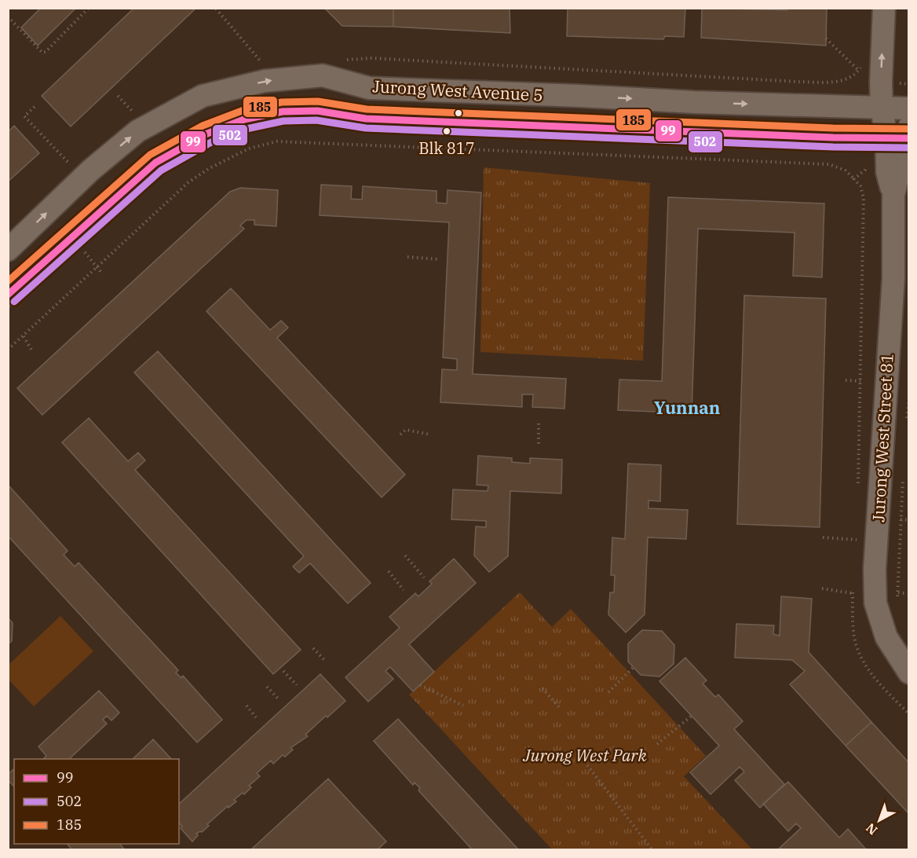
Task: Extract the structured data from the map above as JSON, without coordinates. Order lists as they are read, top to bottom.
{
  "streets": {
    "street": ["Jurong West Avenue 5", "Jurong West Street 81"]
  },
  "crossings": [
    ["Jurong West Avenue 5", "Jurong West Street 81"]
  ],
  "districts": ["Yunnan"],
  "parks": ["Jurong West Park"],
  "places": ["Blk 817"],
  "lines": ["transit line 185", "transit line 99", "transit line 502"],
  "legend": ["99", "502", "185"],
  "north": "bottom left"
}
